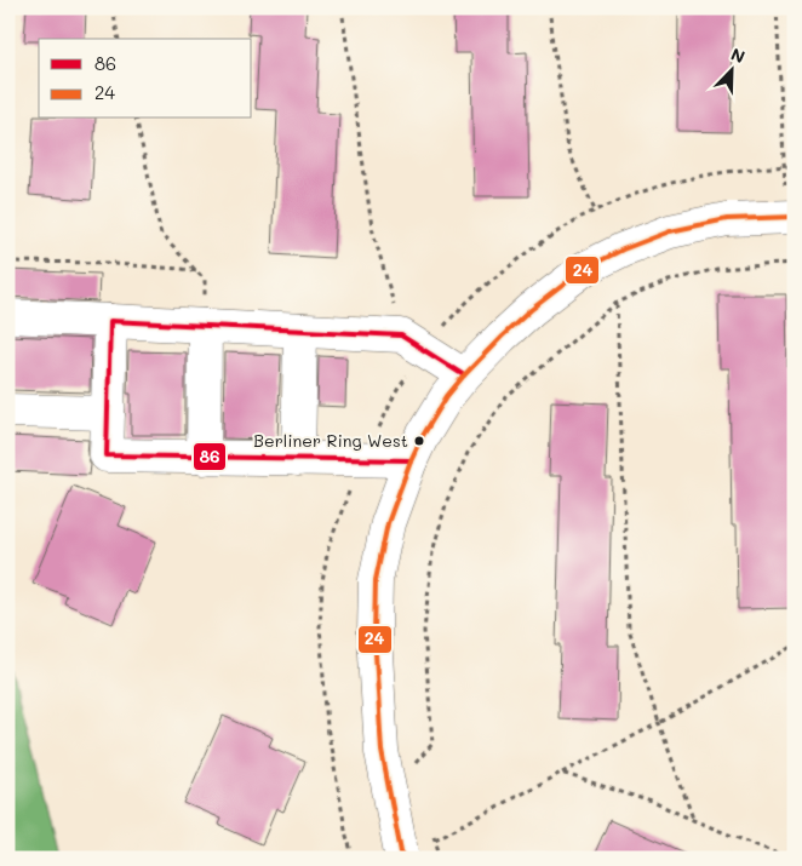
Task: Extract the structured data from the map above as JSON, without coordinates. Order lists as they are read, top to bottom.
{
  "places": ["Berliner Ring West"],
  "lines": ["transit line 24", "transit line 86"],
  "legend": ["86", "24"],
  "north": "top right"
}
